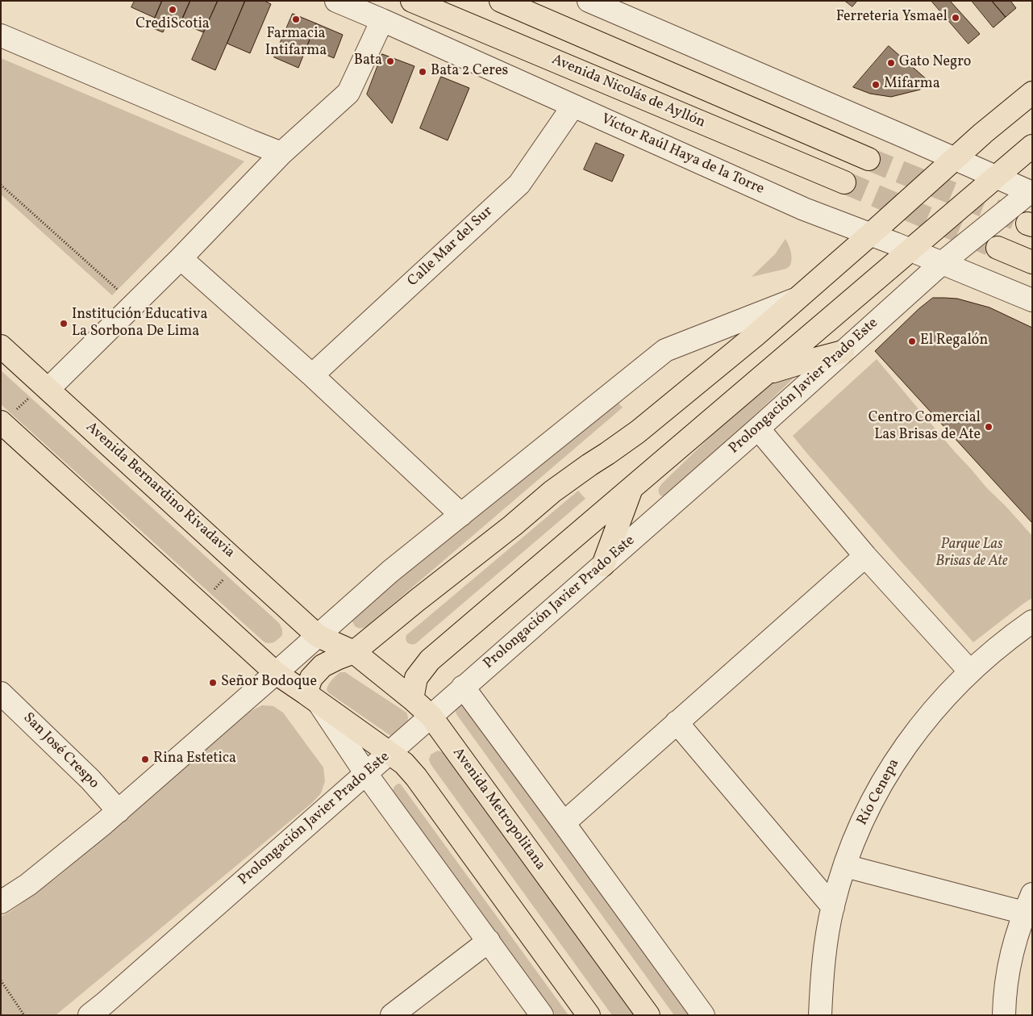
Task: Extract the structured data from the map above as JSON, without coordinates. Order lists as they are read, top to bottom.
{
  "streets": {
    "main road": ["Avenida Nicolás de Ayllón", "Avenida Bernardino Rivadavia", "Avenida Metropolitana"],
    "street": [
      "Víctor Raúl Haya de la Torre",
      "Calle Mar del Sur",
      "Prolongación Javier Prado Este",
      "San José Crespo",
      "Río Cenepa"
    ]
  },
  "crossings": [
    ["Víctor Raúl Haya de la Torre", "Calle Mar del Sur"],
    ["Víctor Raúl Haya de la Torre", "Prolongación Javier Prado Este"],
    ["Prolongación Javier Prado Este", "Avenida Metropolitana"],
    ["Avenida Bernardino Rivadavia", "Avenida Metropolitana"]
  ],
  "parks": ["Parque Las Brisas de Ate"],
  "places": [
    "CrediScotia",
    "Ferreteria Ysmael",
    "Farmacia Intifarma",
    "Bata",
    "Gato Negro",
    "Bata 2 Ceres",
    "Mifarma",
    "Institución Educativa La Sorbona De Lima",
    "El Regalón",
    "Centro Comercial Las Brisas de Ate",
    "Señor Bodoque",
    "Rina Estetica"
  ]
}
